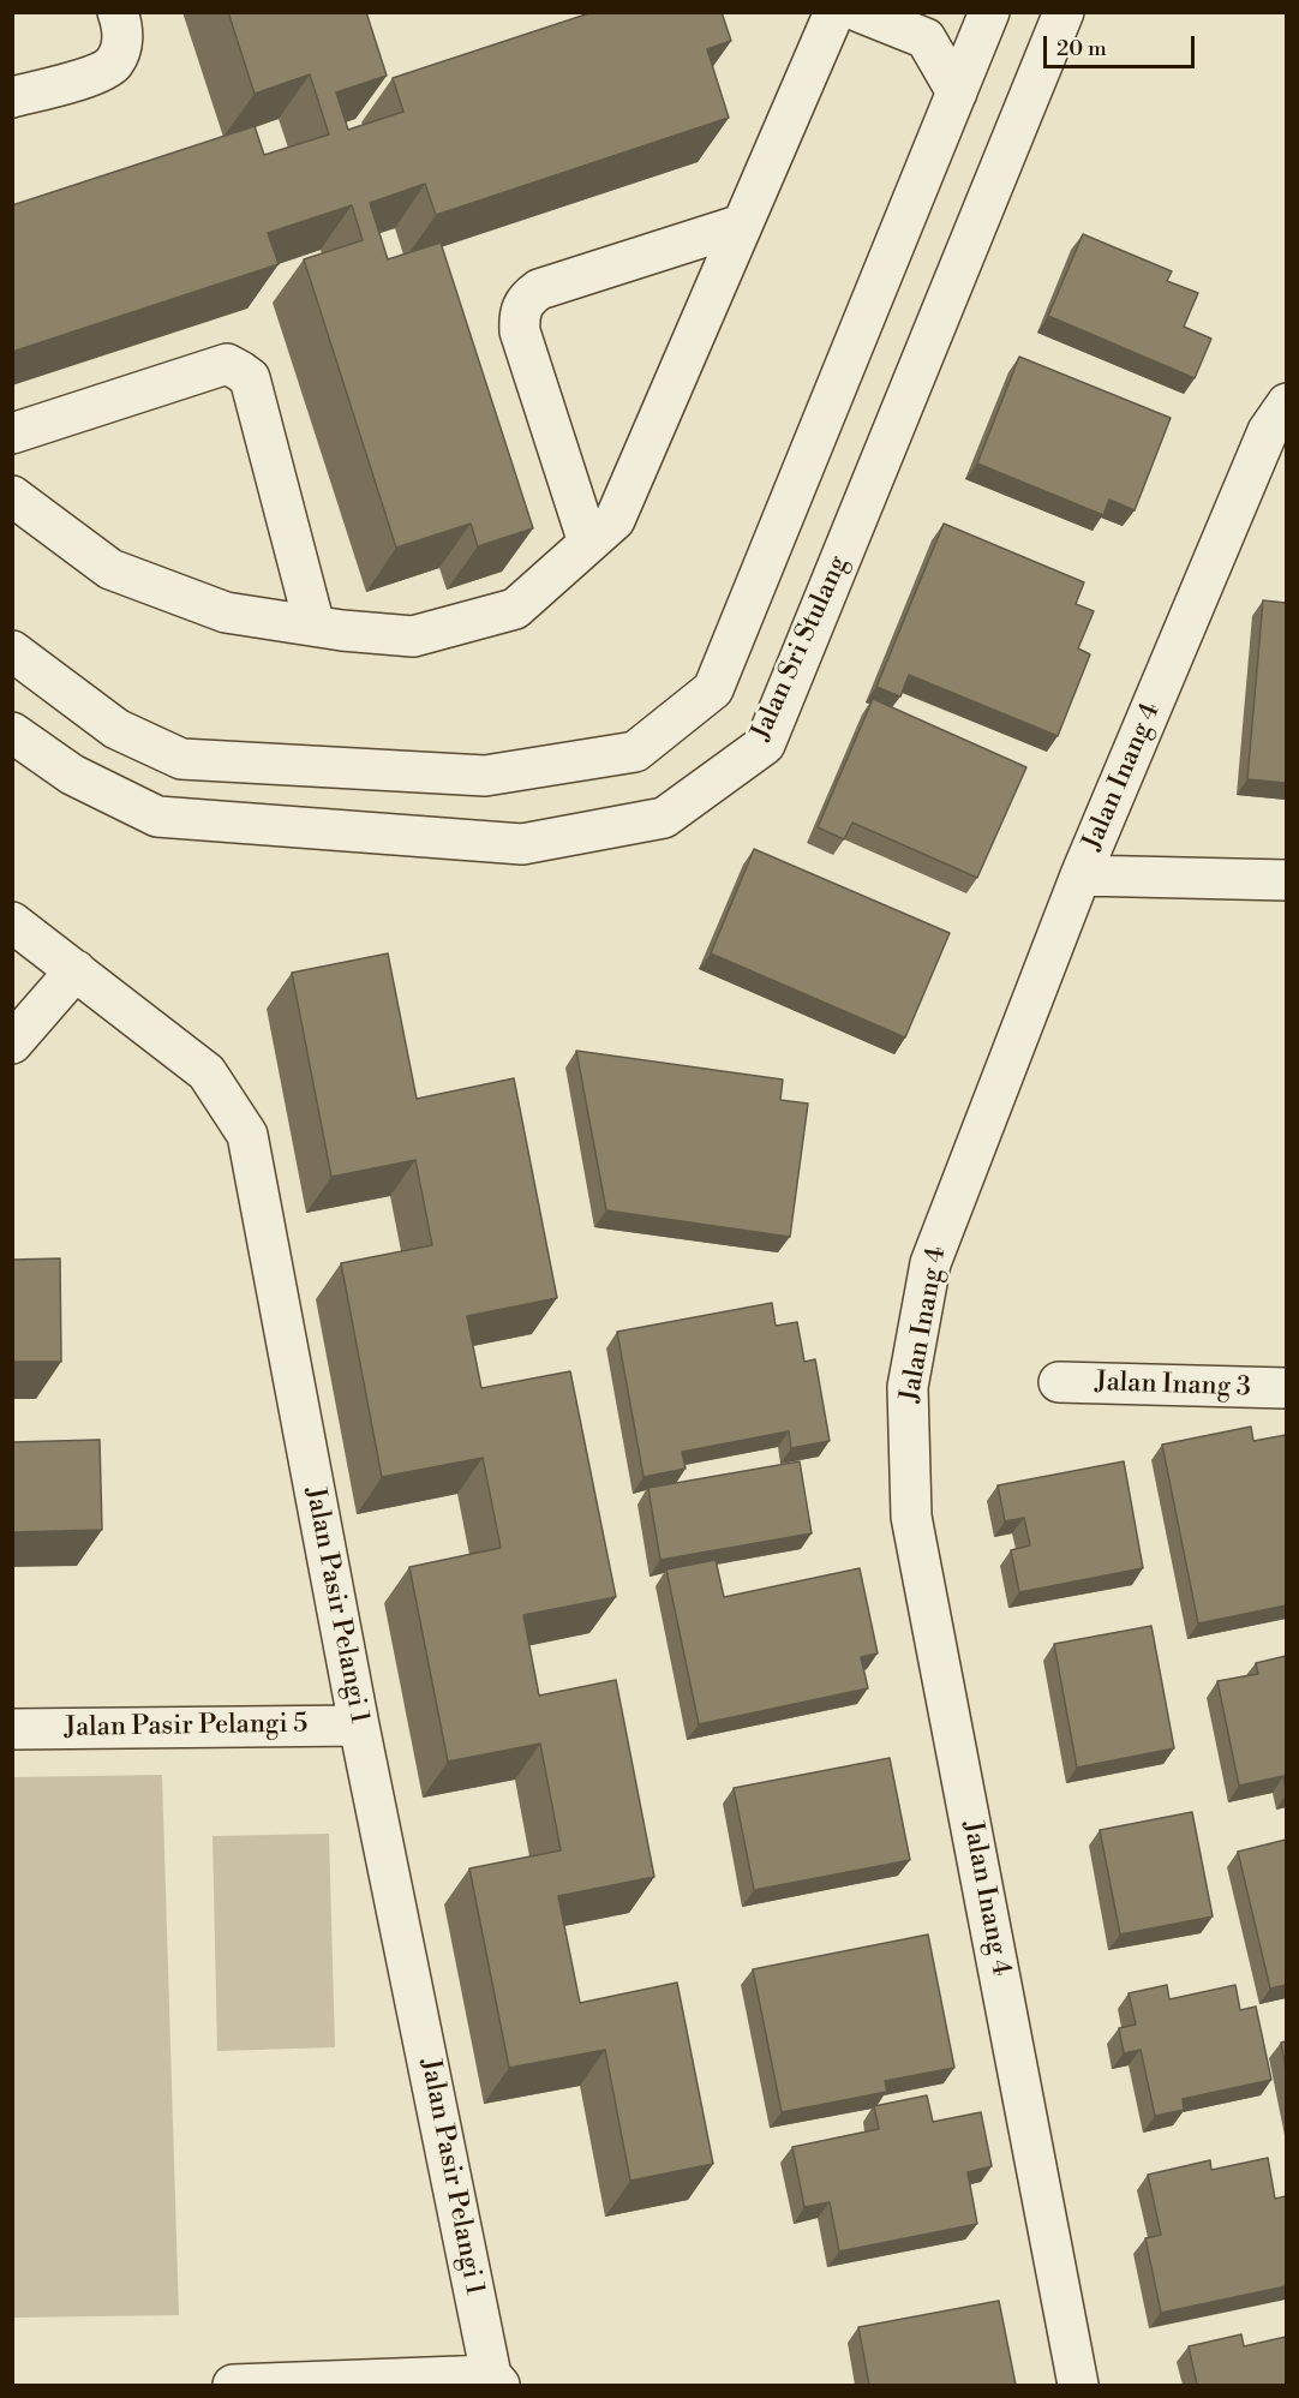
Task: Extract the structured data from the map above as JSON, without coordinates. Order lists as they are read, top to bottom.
{
  "streets": {
    "street": [
      "Jalan Sri Stulang",
      "Jalan Inang 4",
      "Jalan Inang 3",
      "Jalan Pasir Pelangi 1",
      "Jalan Pasir Pelangi 5"
    ]
  },
  "crossings": [
    ["Jalan Pasir Pelangi 1", "Jalan Pasir Pelangi 5"]
  ],
  "scale_bar": "20 m"
}
